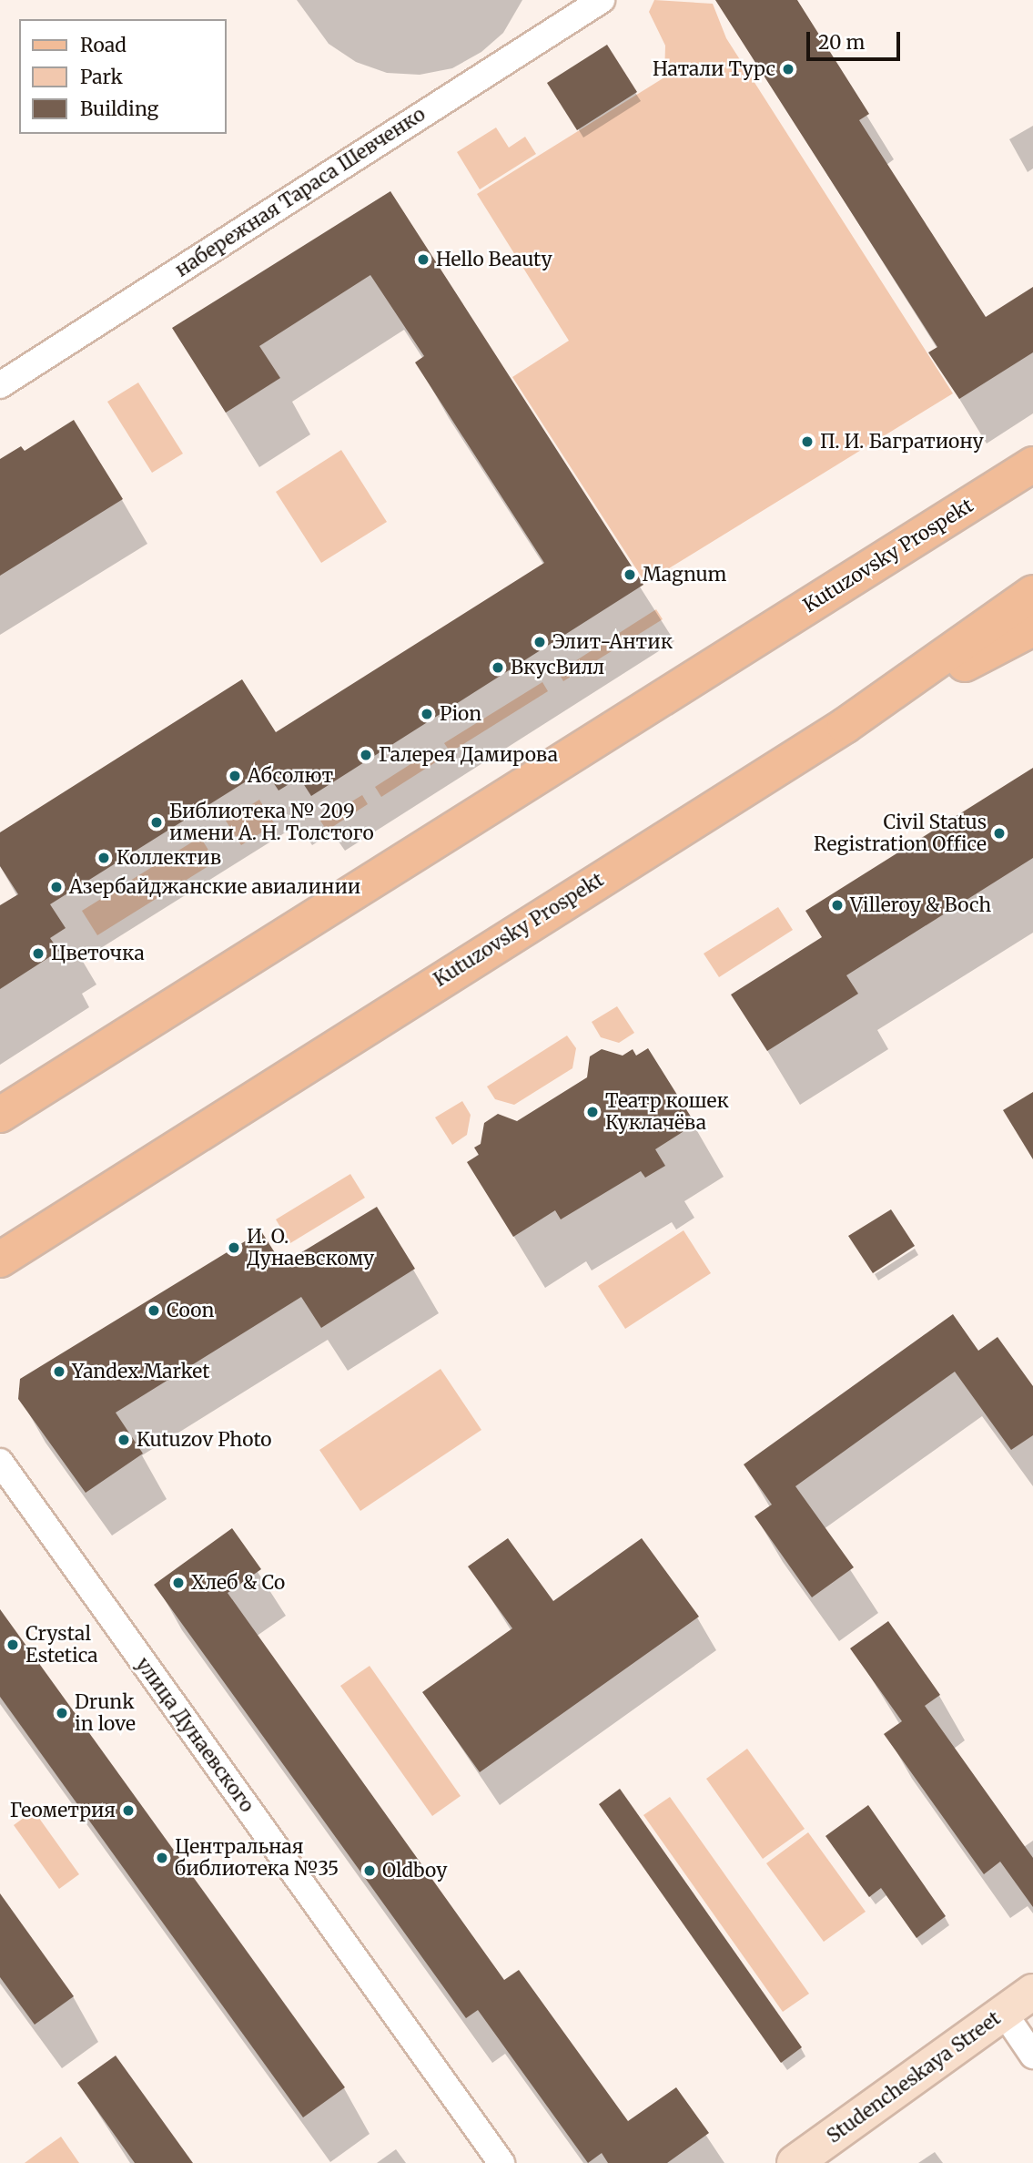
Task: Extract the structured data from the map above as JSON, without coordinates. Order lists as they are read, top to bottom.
{
  "streets": {
    "main road": ["Kutuzovsky Prospekt"],
    "street": ["набережная Тараса Шевченко", "улица Дунаевского", "Studencheskaya Street"]
  },
  "places": [
    "Натали Турс",
    "Hello Beauty",
    "П. И. Багратиону",
    "Magnum",
    "Элит-Антик",
    "ВкусВилл",
    "Pion",
    "Галерея Дамирова",
    "Абсолют",
    "Библиотека № 209 имени А. Н. Толстого",
    "Civil Status Registration Office",
    "Коллектив",
    "Азербайджанские авиалинии",
    "Villeroy & Boch",
    "Цветочка",
    "Театр кошек Куклачёва",
    "И. О. Дунаевскому",
    "Coon",
    "Yandex.Market",
    "Kutuzov Photo",
    "Хлеб & Co",
    "Crystal Estetica",
    "Drunk in love",
    "Геометрия",
    "Центральная библиотека №35",
    "Oldboy"
  ],
  "legend": ["Road", "Park", "Building"],
  "scale_bar": "20 m"
}
